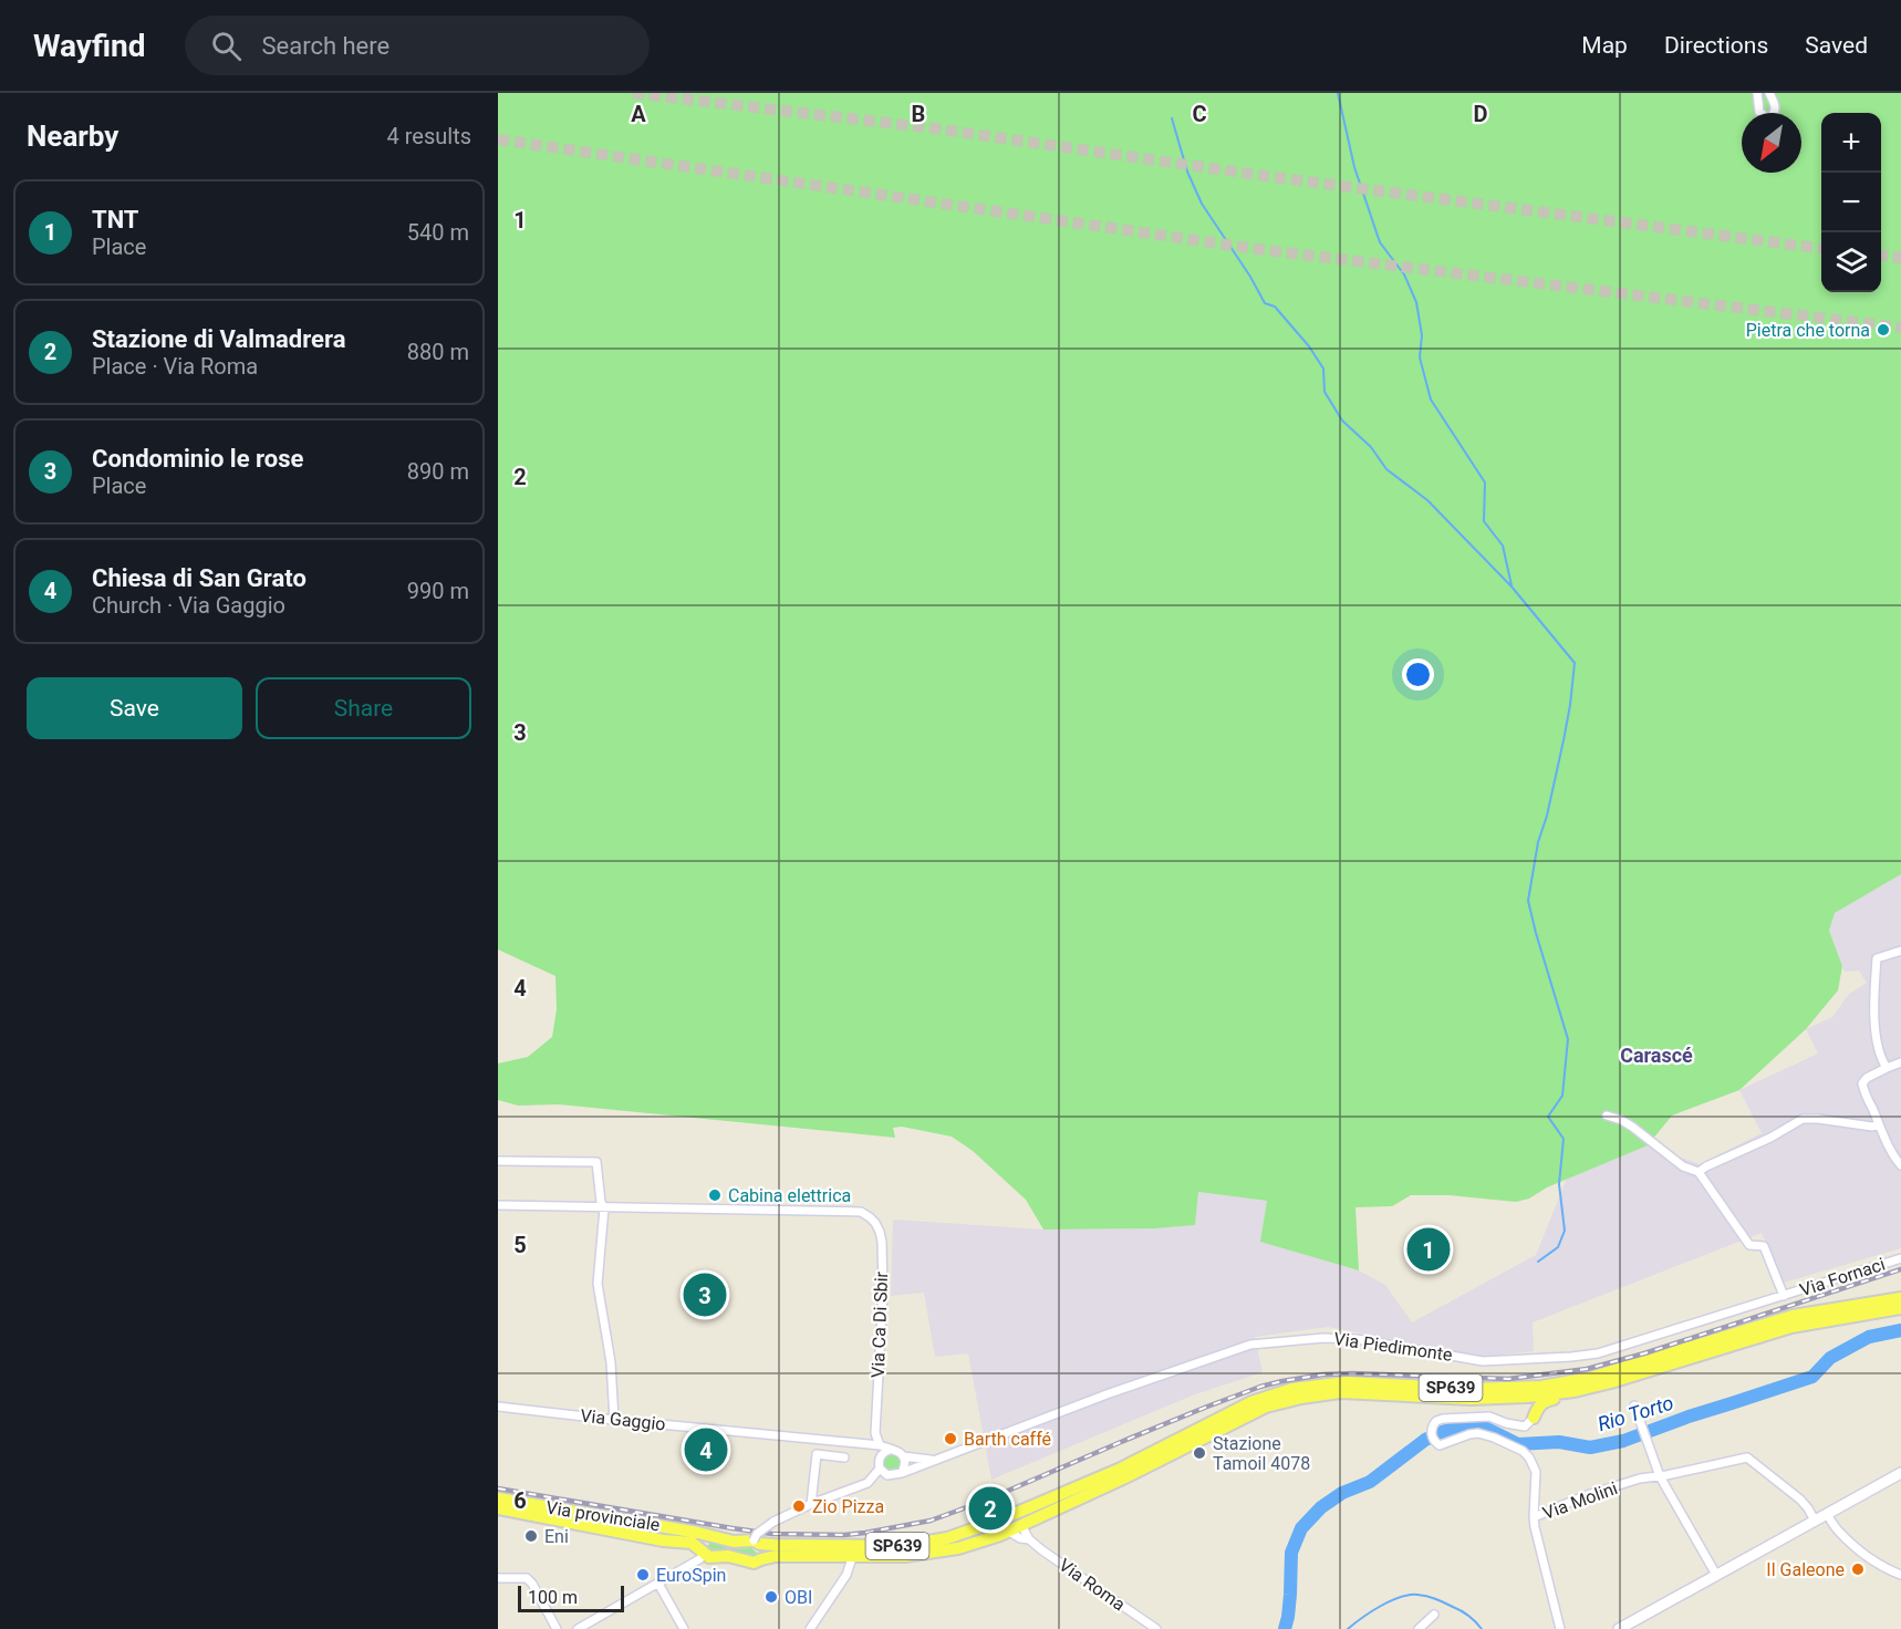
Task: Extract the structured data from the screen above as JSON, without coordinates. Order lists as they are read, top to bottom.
{
  "streets": {
    "main road": ["SP639", "Via provinciale"],
    "street": [
      "Via Fornaci",
      "Via Ca Di Sbir",
      "Via Piedimonte",
      "Via Gaggio",
      "Via Molini",
      "Via Roma"
    ]
  },
  "crossings": [
    ["Via Fornaci", "Via Piedimonte"],
    ["Via Ca Di Sbir", "Via Gaggio"],
    ["Via Piedimonte", "Via Gaggio"],
    ["SP639", "Via provinciale"],
    ["SP639", "Via Roma"]
  ],
  "districts": ["Carascé"],
  "water": ["Rio Torto"],
  "places": [
    "Pietra che torna",
    "Cabina elettrica",
    "Barth caffé",
    "Stazione Tamoil 4078",
    "Zio Pizza",
    "Eni",
    "Il Galeone",
    "EuroSpin",
    "OBI"
  ],
  "scale_bar": "100 m",
  "north": "bottom left",
  "page": {
    "header": "Wayfind",
    "search": "Search here",
    "nav": ["Map", "Directions", "Saved"],
    "heading": ["Nearby", "4 results"],
    "map_buttons": ["+", "−"],
    "list": [
      {
        "mark": "1",
        "name": "TNT",
        "note": "Place",
        "value": "540 m"
      },
      {
        "mark": "2",
        "name": "Stazione di Valmadrera",
        "note": "Place · Via Roma",
        "value": "880 m"
      },
      {
        "mark": "3",
        "name": "Condominio le rose",
        "note": "Place",
        "value": "890 m"
      },
      {
        "mark": "4",
        "name": "Chiesa di San Grato",
        "note": "Church · Via Gaggio",
        "value": "990 m"
      }
    ],
    "buttons": ["Save", "Share"],
    "pins": [
      "1",
      "3",
      "4",
      "2"
    ],
    "scale": "100 m"
  },
  "grid": {
    "columns": [
      "A",
      "B",
      "C",
      "D"
    ],
    "rows": [
      "1",
      "2",
      "3",
      "4",
      "5",
      "6"
    ]
  }
}
